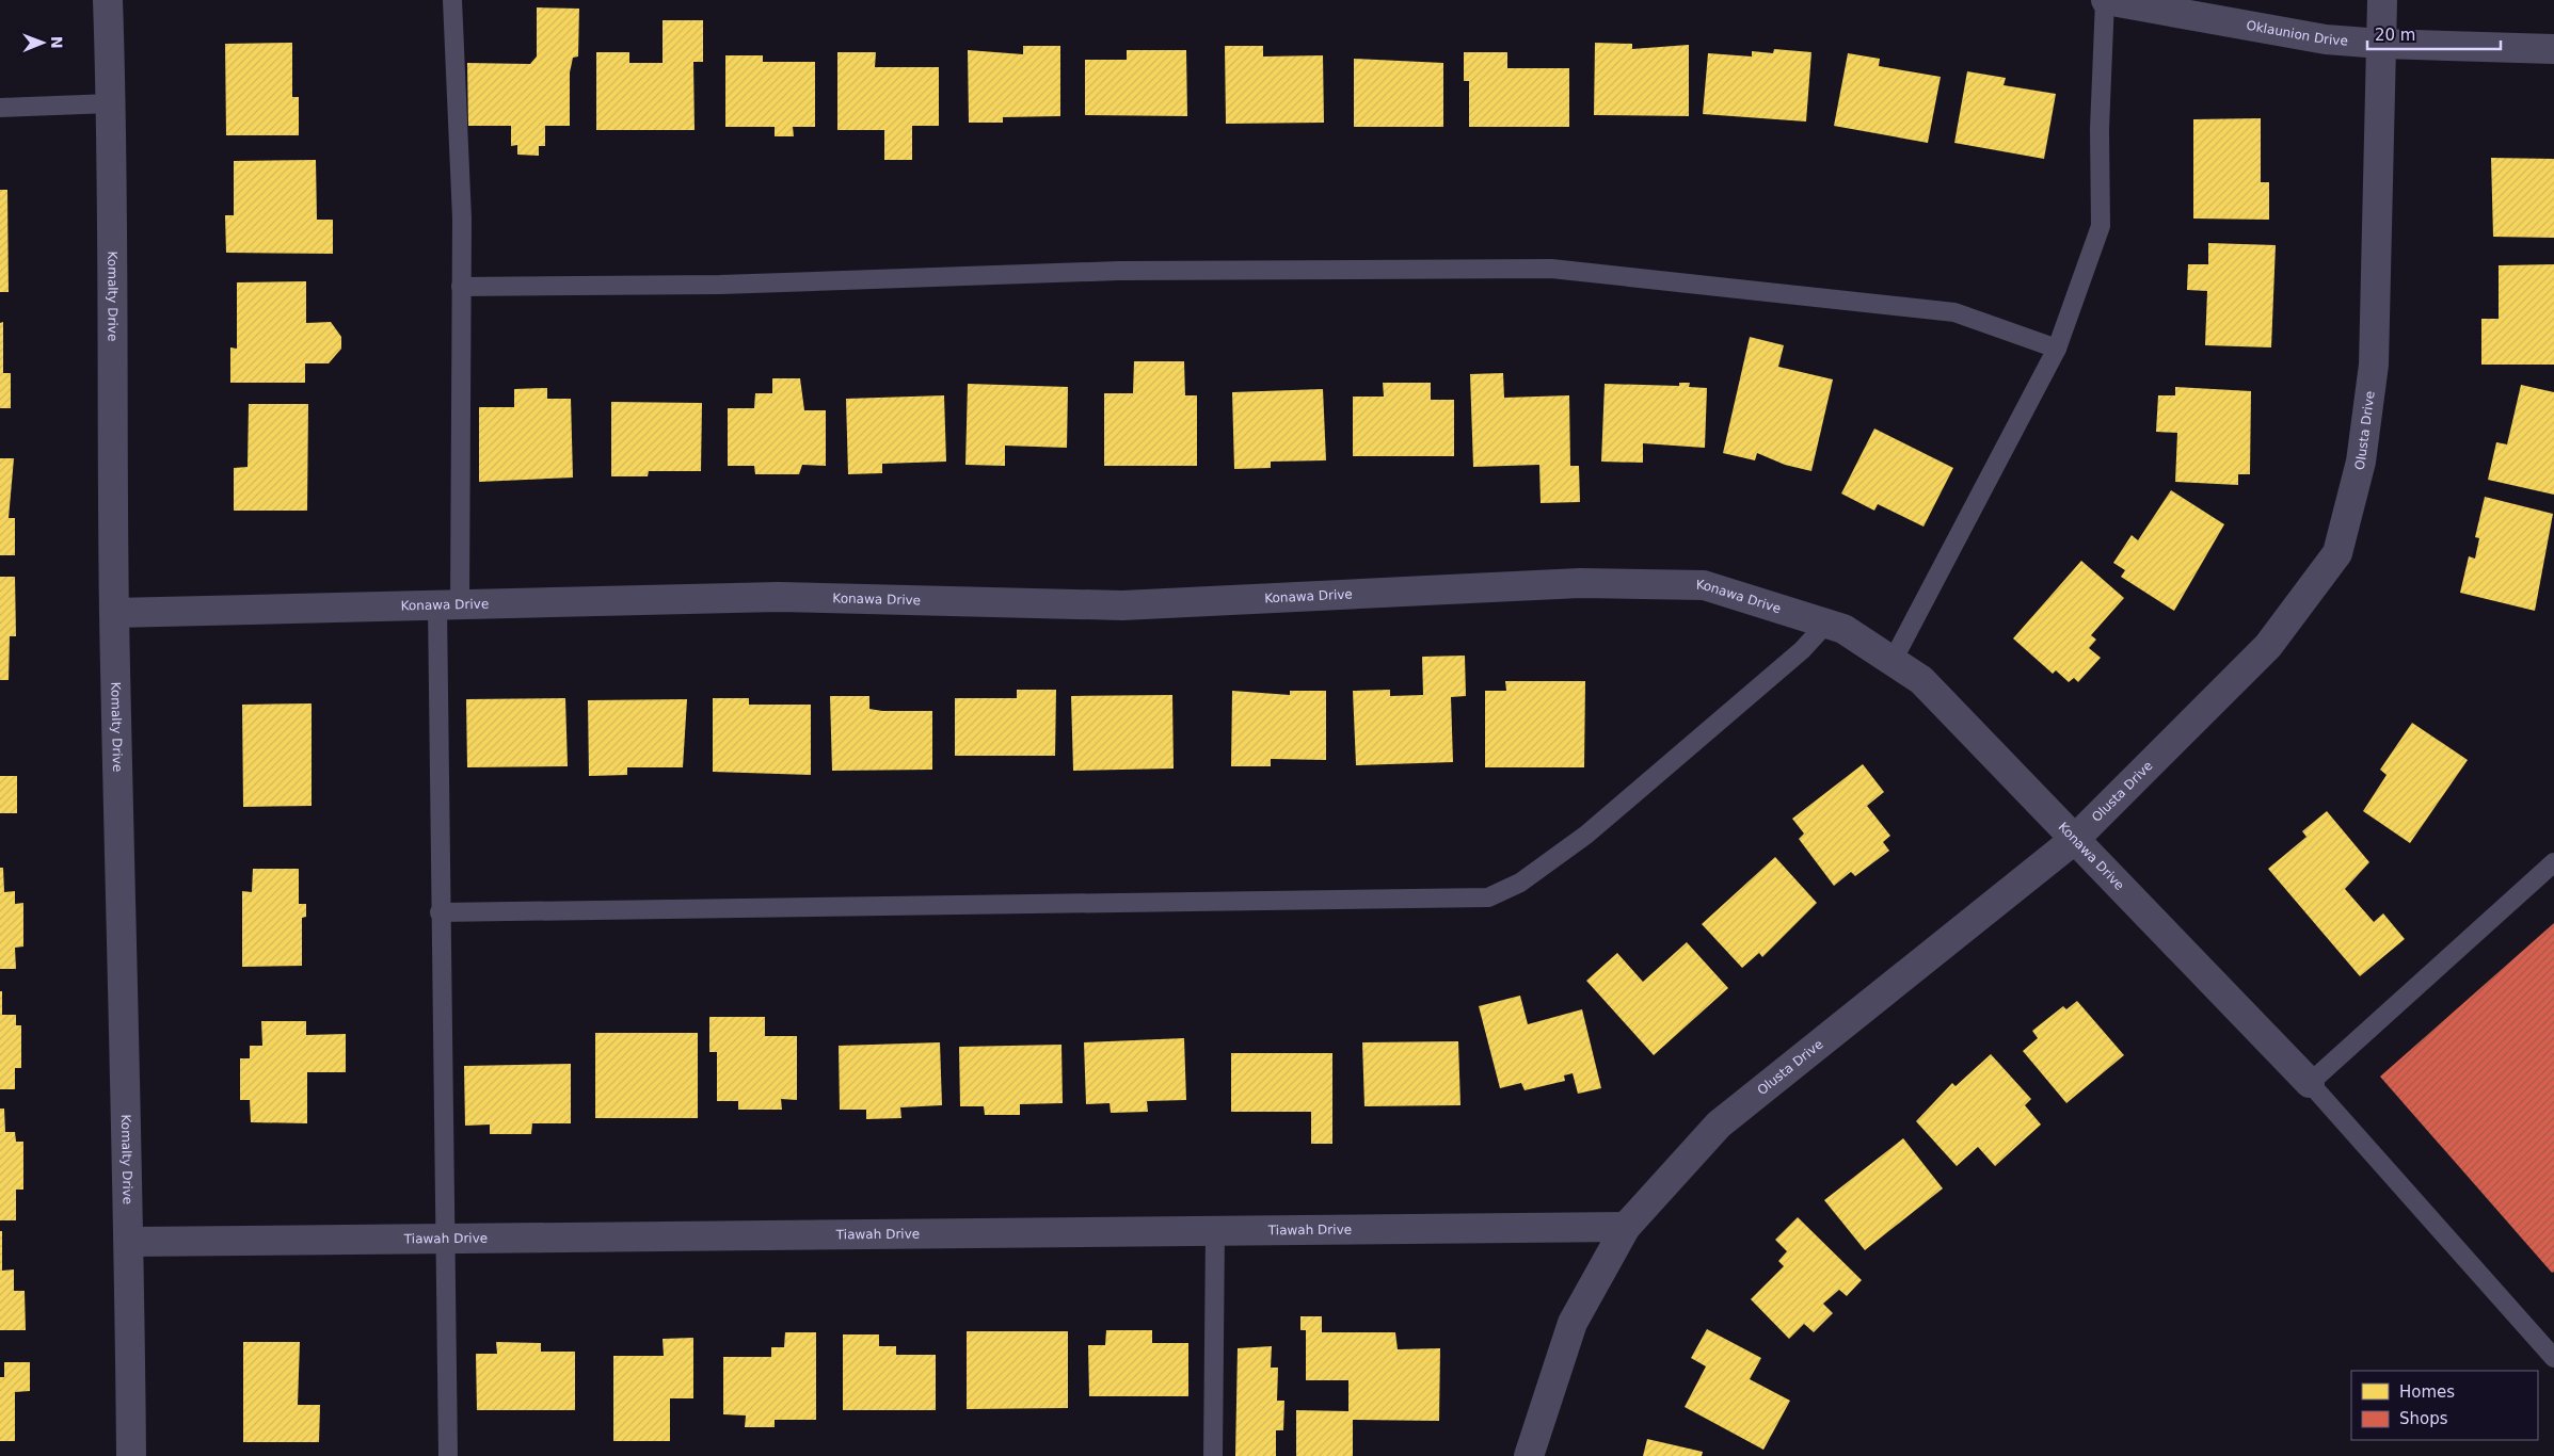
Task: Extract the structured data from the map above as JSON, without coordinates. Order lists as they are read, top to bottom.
{
  "streets": {
    "street": [
      "Oklaunion Drive",
      "Komalty Drive",
      "Olusta Drive",
      "Konawa Drive",
      "Tiawah Drive"
    ]
  },
  "crossings": [
    ["Oklaunion Drive", "Olusta Drive"],
    ["Komalty Drive", "Konawa Drive"],
    ["Komalty Drive", "Tiawah Drive"],
    ["Olusta Drive", "Konawa Drive"],
    ["Olusta Drive", "Tiawah Drive"]
  ],
  "legend": ["Homes", "Shops"],
  "scale_bar": "20 m",
  "north": "right"
}
